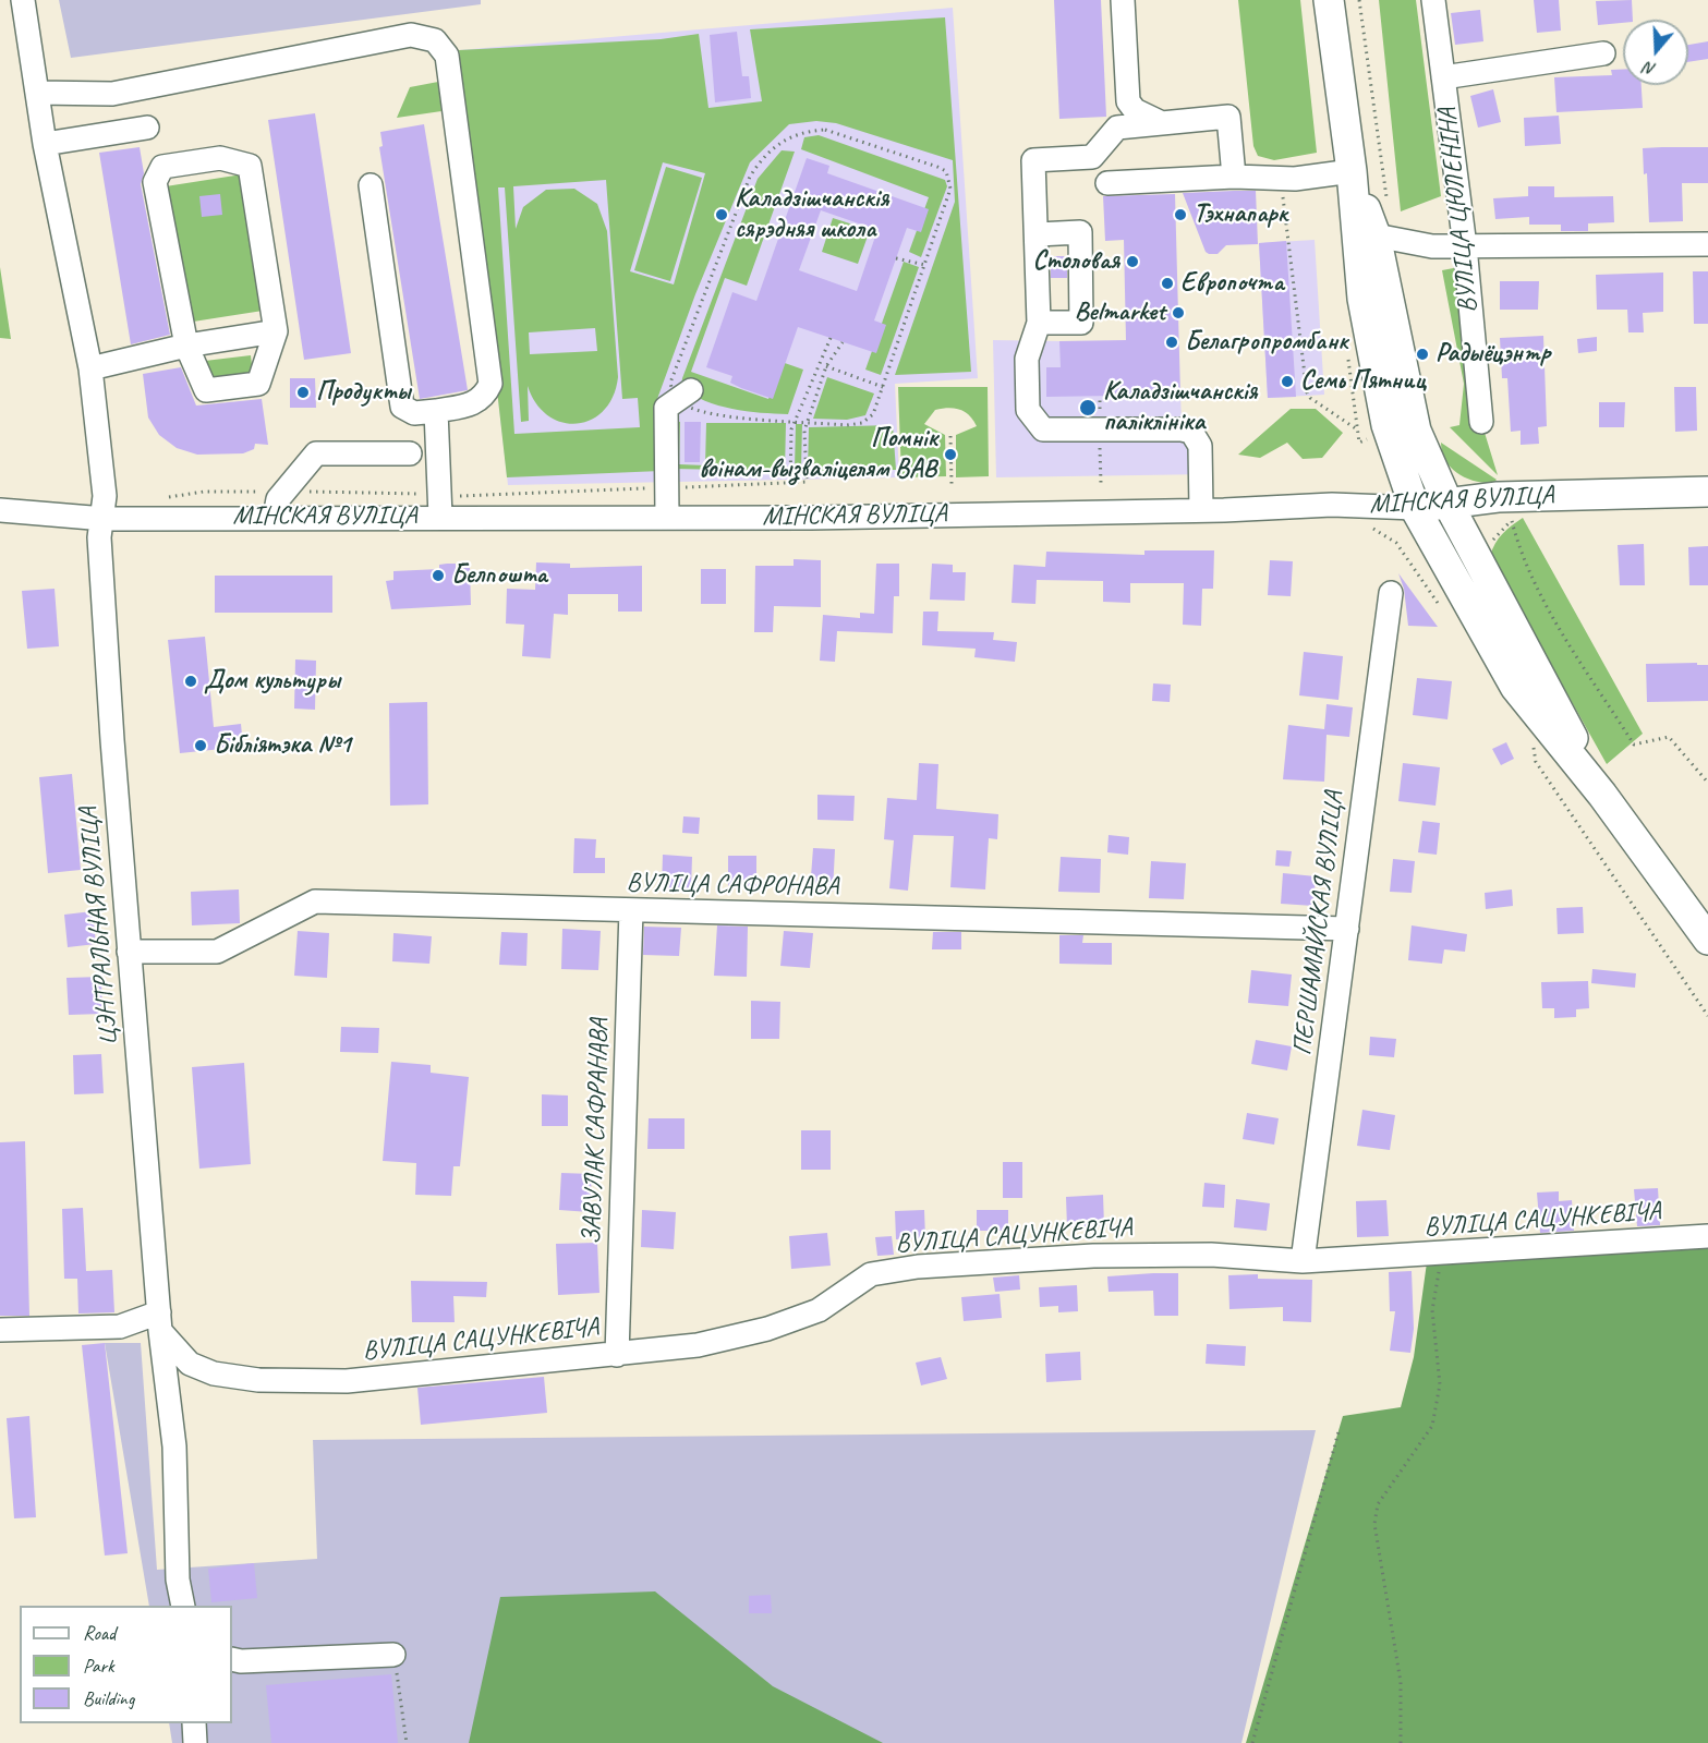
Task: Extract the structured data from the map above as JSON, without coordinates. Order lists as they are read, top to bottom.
{
  "streets": {
    "main road": ["МІНСКАЯ ВУЛІЦА"],
    "street": [
      "ВУЛІЦА ЦЮЛЕНІНА",
      "ВУЛІЦА САФРОНАВА",
      "ПЕРШАМАЙСКАЯ ВУЛІЦА",
      "ЦЭНТРАЛЬНАЯ ВУЛІЦА",
      "ЗАВУЛАК САФРАНАВА",
      "ВУЛІЦА САЦУНКЕВІЧА"
    ]
  },
  "crossings": [
    ["МІНСКАЯ ВУЛІЦА", "ЦЭНТРАЛЬНАЯ ВУЛІЦА"],
    ["ВУЛІЦА САФРОНАВА", "ПЕРШАМАЙСКАЯ ВУЛІЦА"],
    ["ВУЛІЦА САФРОНАВА", "ЦЭНТРАЛЬНАЯ ВУЛІЦА"],
    ["ВУЛІЦА САФРОНАВА", "ЗАВУЛАК САФРАНАВА"],
    ["ПЕРШАМАЙСКАЯ ВУЛІЦА", "ВУЛІЦА САЦУНКЕВІЧА"],
    ["ЦЭНТРАЛЬНАЯ ВУЛІЦА", "ВУЛІЦА САЦУНКЕВІЧА"],
    ["ЗАВУЛАК САФРАНАВА", "ВУЛІЦА САЦУНКЕВІЧА"]
  ],
  "places": [
    "Каладзішчанскія сярэдняя школа",
    "Тэхнапарк",
    "Столовая",
    "Европочта",
    "Belmarket",
    "Белагропромбанк",
    "Радыёцэнтр",
    "Семь Пятниц",
    "Продукты",
    "Каладзішчанскія паліклініка",
    "Помнік воінам-вызваліцелям ВАВ",
    "Белпошта",
    "Дом культуры",
    "Бібліятэка №1"
  ],
  "legend": ["Road", "Park", "Building"],
  "north": "bottom"
}
